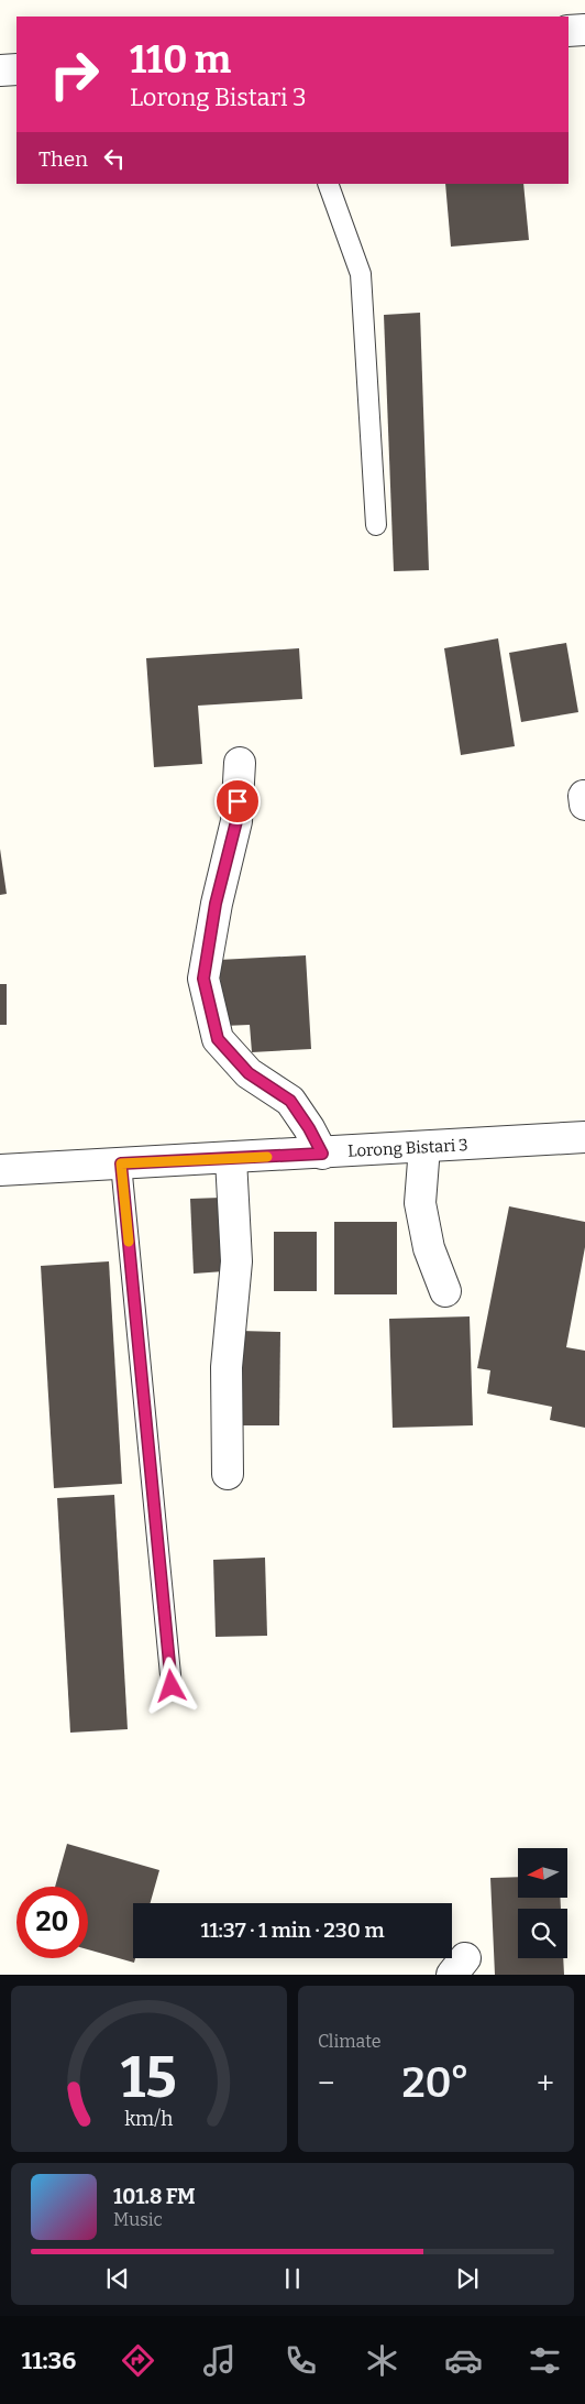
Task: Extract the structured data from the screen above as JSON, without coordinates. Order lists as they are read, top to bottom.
{
  "streets": {
    "street": ["Lorong Bistari 3"]
  },
  "north": "left",
  "page": {
    "turn": ["110 m", "Lorong Bistari 3"],
    "then": "Then",
    "limit": "20",
    "trip": "11:37 · 1 min · 230 m",
    "tile": "Climate",
    "heat": ["−", "20°", "+"],
    "song": ["101.8 FM", "Music"],
    "tabs": "11:36",
    "gauge": ["15", "km/h"]
  }
}
